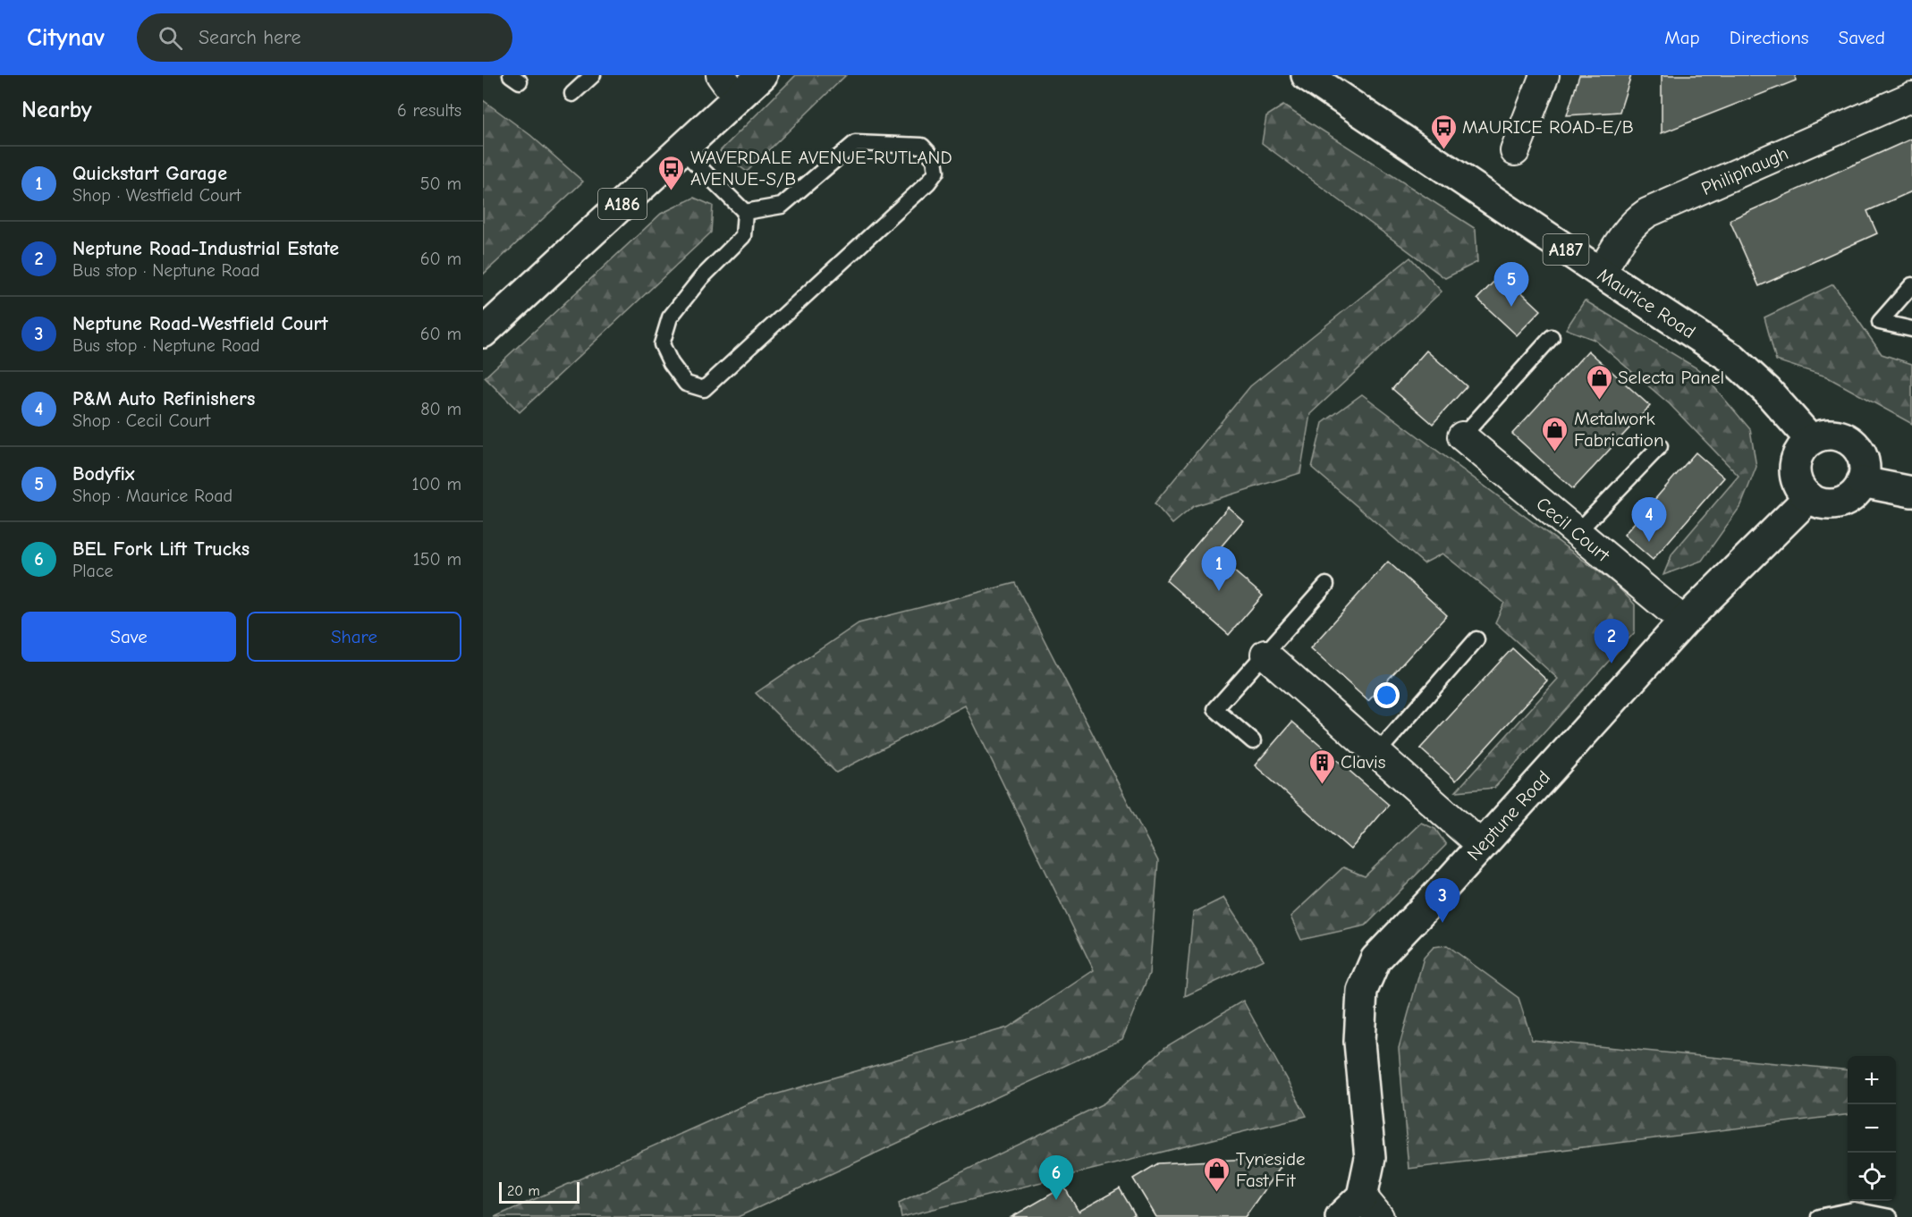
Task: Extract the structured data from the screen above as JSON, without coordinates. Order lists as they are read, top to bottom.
{
  "streets": {
    "main road": [
      "A186",
      "A187",
      "Maurice Road",
      "Neptune Road"
    ],
    "street": ["Philiphaugh", "Cecil Court"]
  },
  "crossings": [
    ["Philiphaugh", "Maurice Road"],
    ["Maurice Road", "Neptune Road"],
    ["Cecil Court", "Neptune Road"]
  ],
  "places": {
    "bus stop": ["MAURICE ROAD-E/B", "WAVERDALE AVENUE-RUTLAND AVENUE-S/B"],
    "shop": ["Selecta Panel", "Metalwork Fabrication", "Tyneside Fast Fit"],
    "building": ["Clavis"]
  },
  "scale_bar": "20 m",
  "page": {
    "header": "Citynav",
    "search": "Search here",
    "nav": ["Map", "Directions", "Saved"],
    "heading": ["Nearby", "6 results"],
    "list": [
      {
        "mark": "1",
        "name": "Quickstart Garage",
        "note": "Shop · Westfield Court",
        "value": "50 m"
      },
      {
        "mark": "2",
        "name": "Neptune Road-Industrial Estate",
        "note": "Bus stop · Neptune Road",
        "value": "60 m"
      },
      {
        "mark": "3",
        "name": "Neptune Road-Westfield Court",
        "note": "Bus stop · Neptune Road",
        "value": "60 m"
      },
      {
        "mark": "4",
        "name": "P&M Auto Refinishers",
        "note": "Shop · Cecil Court",
        "value": "80 m"
      },
      {
        "mark": "5",
        "name": "Bodyfix",
        "note": "Shop · Maurice Road",
        "value": "100 m"
      },
      {
        "mark": "6",
        "name": "BEL Fork Lift Trucks",
        "note": "Place",
        "value": "150 m"
      }
    ],
    "pins": [
      "5",
      "4",
      "1",
      "2",
      "3",
      "6"
    ],
    "buttons": ["Save", "Share"],
    "map_buttons": ["+", "−"],
    "scale": "20 m"
  }
}
